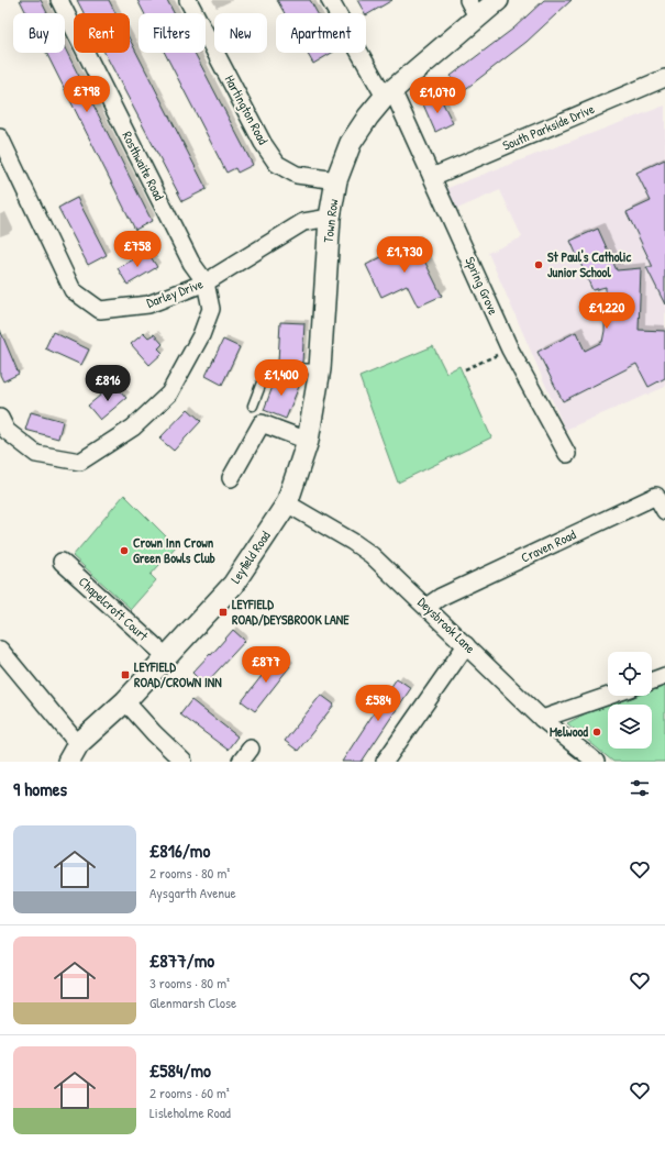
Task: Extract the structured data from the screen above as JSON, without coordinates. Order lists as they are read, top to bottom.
{
  "streets": {
    "street": [
      "Hartington Road",
      "South Parkside Drive",
      "Rosthwaite Road",
      "Town Row",
      "Spring Grove",
      "Darley Drive",
      "Craven Road",
      "Leyfield Road",
      "Chapelcroft Court",
      "Deysbrook Lane"
    ]
  },
  "crossings": [
    ["Hartington Road", "Town Row"],
    ["South Parkside Drive", "Spring Grove"],
    ["Rosthwaite Road", "Darley Drive"],
    ["Town Row", "Spring Grove"],
    ["Town Row", "Darley Drive"],
    ["Town Row", "Leyfield Road"],
    ["Town Row", "Deysbrook Lane"],
    ["Craven Road", "Deysbrook Lane"],
    ["Leyfield Road", "Chapelcroft Court"],
    ["Leyfield Road", "Deysbrook Lane"]
  ],
  "places": {
    "other": ["St Paul's Catholic Junior School", "Crown Inn Crown Green Bowls Club", "Melwood"],
    "transit": ["LEYFIELD ROAD/DEYSBROOK LANE", "LEYFIELD ROAD/CROWN INN"]
  },
  "page": {
    "chip": [
      "Buy",
      "Rent",
      "Filters",
      "New",
      "Apartment"
    ],
    "price": [
      "£798",
      "£1,070",
      "£758",
      "£1,730",
      "£1,220",
      "£1,400",
      "£816",
      "£877",
      "£584"
    ],
    "heading": "9 homes",
    "list": [
      {
        "name": "£816/mo",
        "note": "2 rooms · 80 m² · Aysgarth Avenue"
      },
      {
        "name": "£877/mo",
        "note": "3 rooms · 80 m² · Glenmarsh Close"
      },
      {
        "name": "£584/mo",
        "note": "2 rooms · 60 m² · Lisleholme Road"
      }
    ]
  }
}
